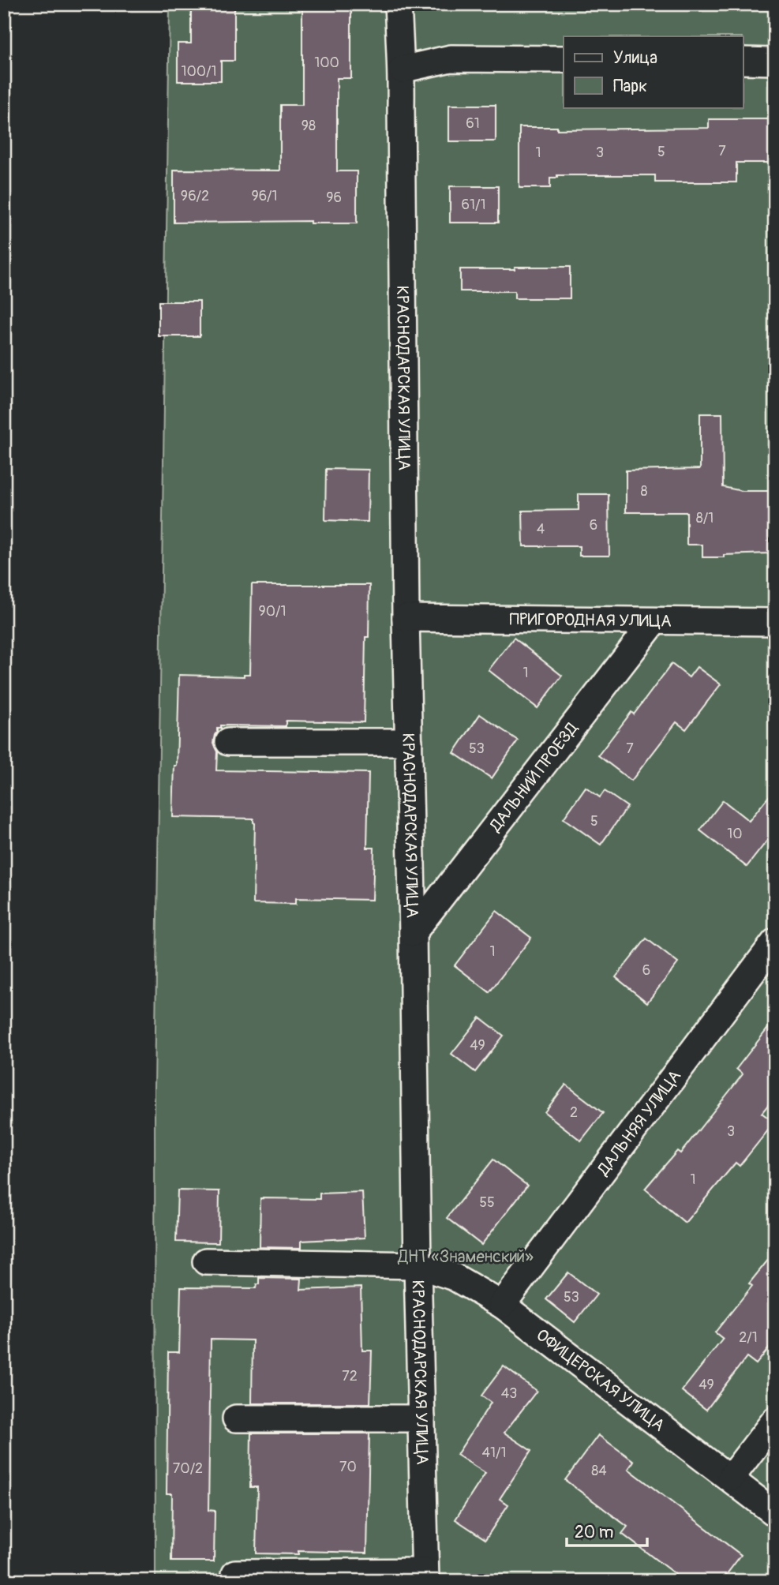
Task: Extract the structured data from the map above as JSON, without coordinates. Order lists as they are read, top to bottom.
{
  "streets": {
    "street": [
      "КРАСНОДАРСКАЯ УЛИЦА",
      "ПРИГОРОДНАЯ УЛИЦА",
      "ДАЛЬНИЙ ПРОЕЗД",
      "ДАЛЬНЯЯ УЛИЦА",
      "ОФИЦЕРСКАЯ УЛИЦА"
    ]
  },
  "crossings": [
    ["КРАСНОДАРСКАЯ УЛИЦА", "ПРИГОРОДНАЯ УЛИЦА"],
    ["КРАСНОДАРСКАЯ УЛИЦА", "ДАЛЬНИЙ ПРОЕЗД"],
    ["КРАСНОДАРСКАЯ УЛИЦА", "ОФИЦЕРСКАЯ УЛИЦА"],
    ["ПРИГОРОДНАЯ УЛИЦА", "ДАЛЬНИЙ ПРОЕЗД"],
    ["ДАЛЬНЯЯ УЛИЦА", "ОФИЦЕРСКАЯ УЛИЦА"]
  ],
  "parks": ["ДНТ «Знаменский»"],
  "house_numbers": [
    "100",
    "100/1",
    "61",
    "98",
    "7",
    "5",
    "1",
    "3",
    "96/2",
    "96/1",
    "96",
    "61/1",
    "8",
    "8/1",
    "6",
    "4",
    "90/1",
    "1",
    "53",
    "7",
    "5",
    "10",
    "1",
    "6",
    "49",
    "2",
    "3",
    "1",
    "55",
    "53",
    "2/1",
    "72",
    "49",
    "43",
    "41/1",
    "70",
    "70/2",
    "84"
  ],
  "legend": ["Улица", "Парк"],
  "scale_bar": "20 m"
}
